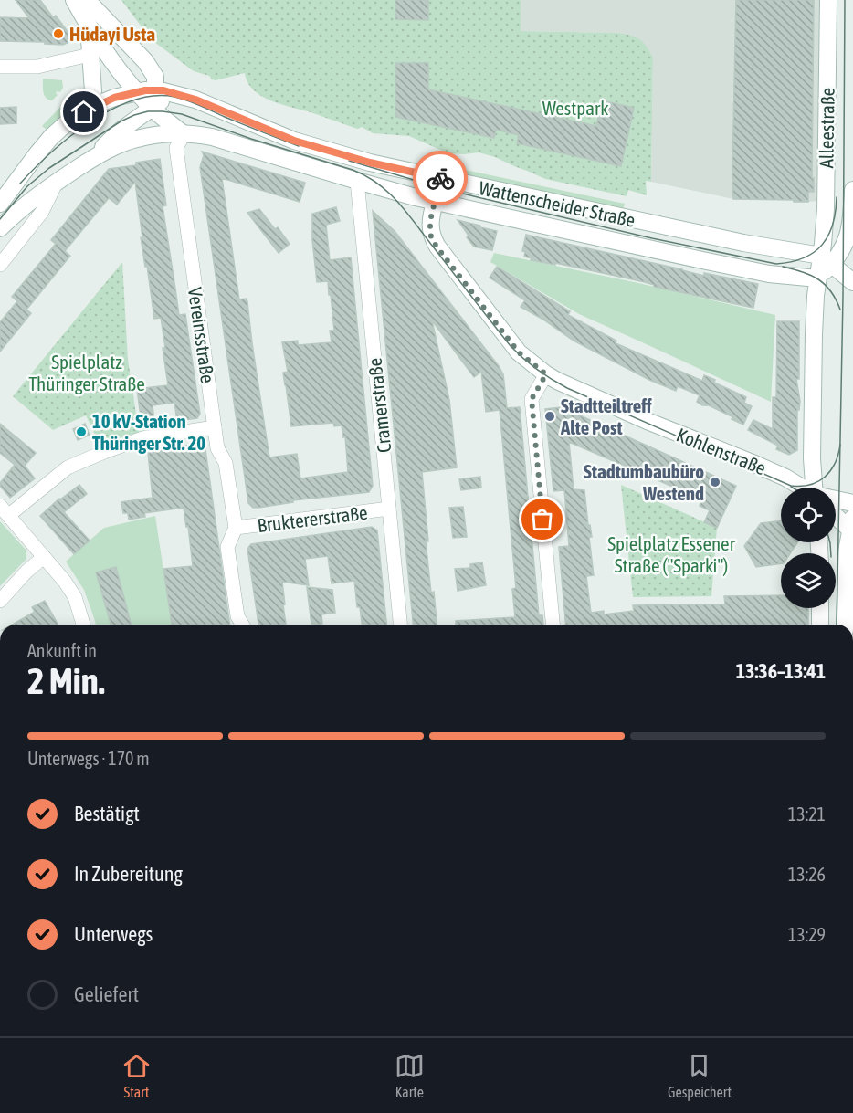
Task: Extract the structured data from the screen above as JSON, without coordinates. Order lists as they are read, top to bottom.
{
  "streets": {
    "main road": ["Alleestraße", "Wattenscheider Straße", "Kohlenstraße"],
    "street": ["Vereinsstraße", "Cramerstraße", "Bruktererstraße"]
  },
  "crossings": [
    ["Alleestraße", "Wattenscheider Straße"],
    ["Wattenscheider Straße", "Vereinsstraße"],
    ["Wattenscheider Straße", "Cramerstraße"],
    ["Wattenscheider Straße", "Kohlenstraße"],
    ["Vereinsstraße", "Bruktererstraße"],
    ["Cramerstraße", "Bruktererstraße"]
  ],
  "parks": ["Westpark", "Spielplatz Thüringer Straße", "Spielplatz Essener Straße (\"Sparki\")"],
  "places": [
    "Hüdayi Usta",
    "Stadtteiltreff Alte Post",
    "10 kV-Station Thüringer Str. 20",
    "Stadtumbaubüro Westend"
  ],
  "page": {
    "heading": ["2 Min.", "Ankunft in", "13:36–13:41"],
    "bar": "Unterwegs · 170 m",
    "list": [
      ["Bestätigt", "13:21"],
      ["In Zubereitung", "13:26"],
      ["Unterwegs", "13:29"],
      "Geliefert"
    ],
    "tabs": ["Start", "Karte", "Gespeichert"]
  }
}
